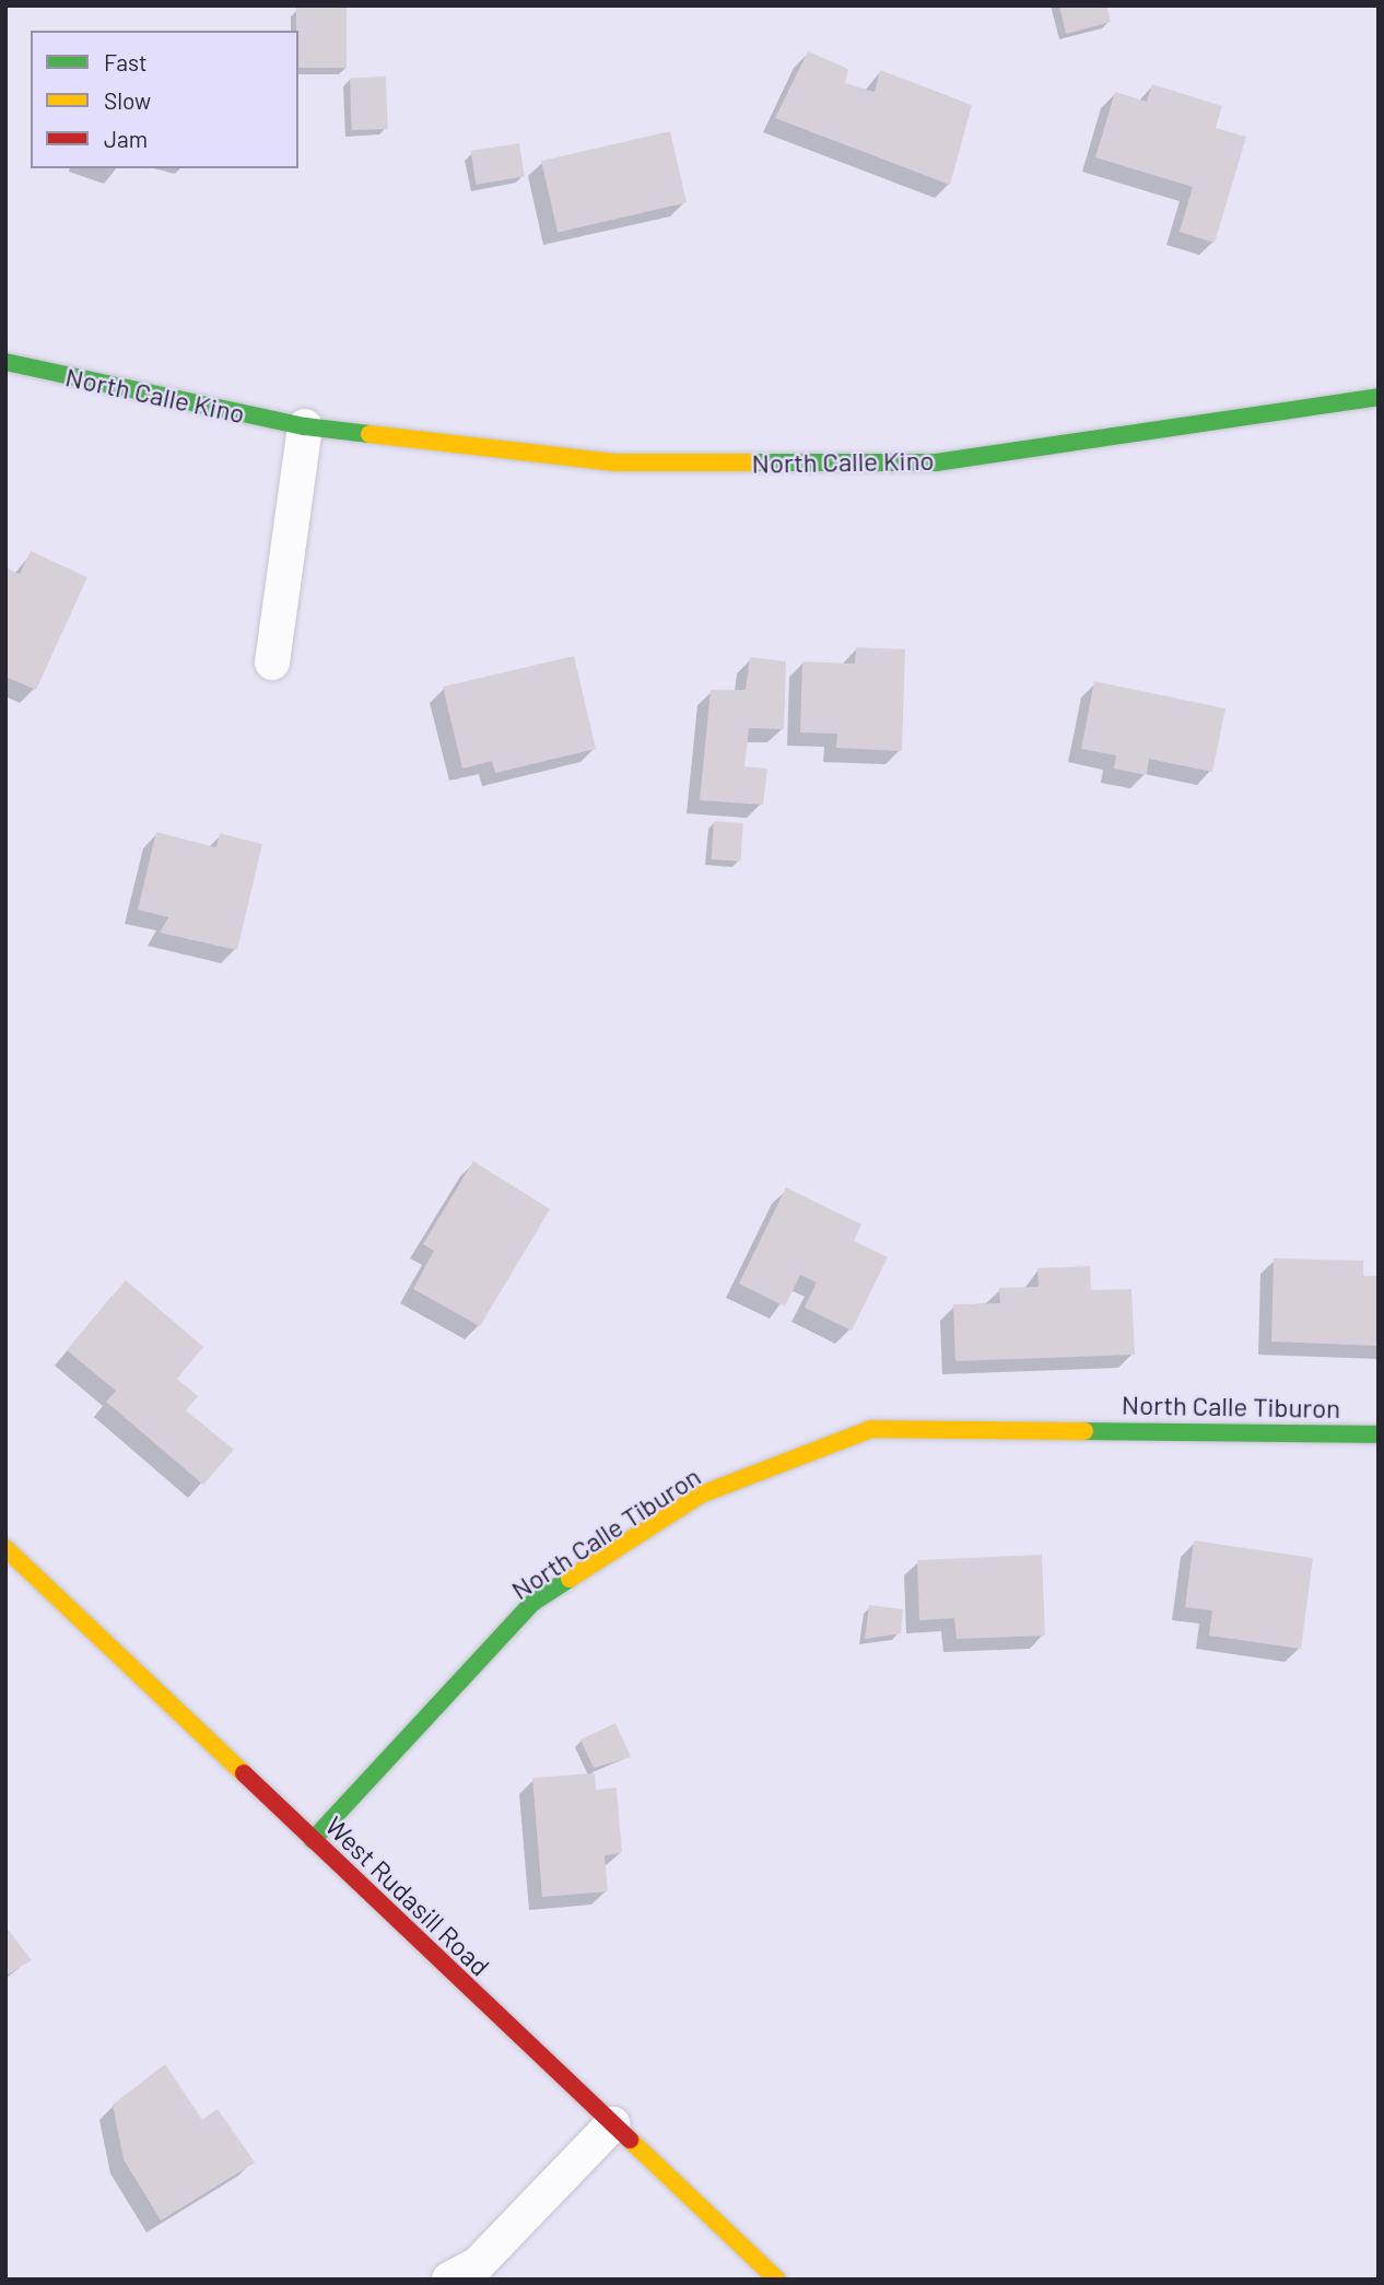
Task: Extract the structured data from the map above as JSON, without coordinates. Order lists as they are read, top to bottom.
{
  "streets": {
    "street": ["North Calle Kino", "North Calle Tiburon", "West Rudasill Road"]
  },
  "crossings": [
    ["North Calle Tiburon", "West Rudasill Road"]
  ],
  "legend": ["Fast", "Slow", "Jam"]
}
